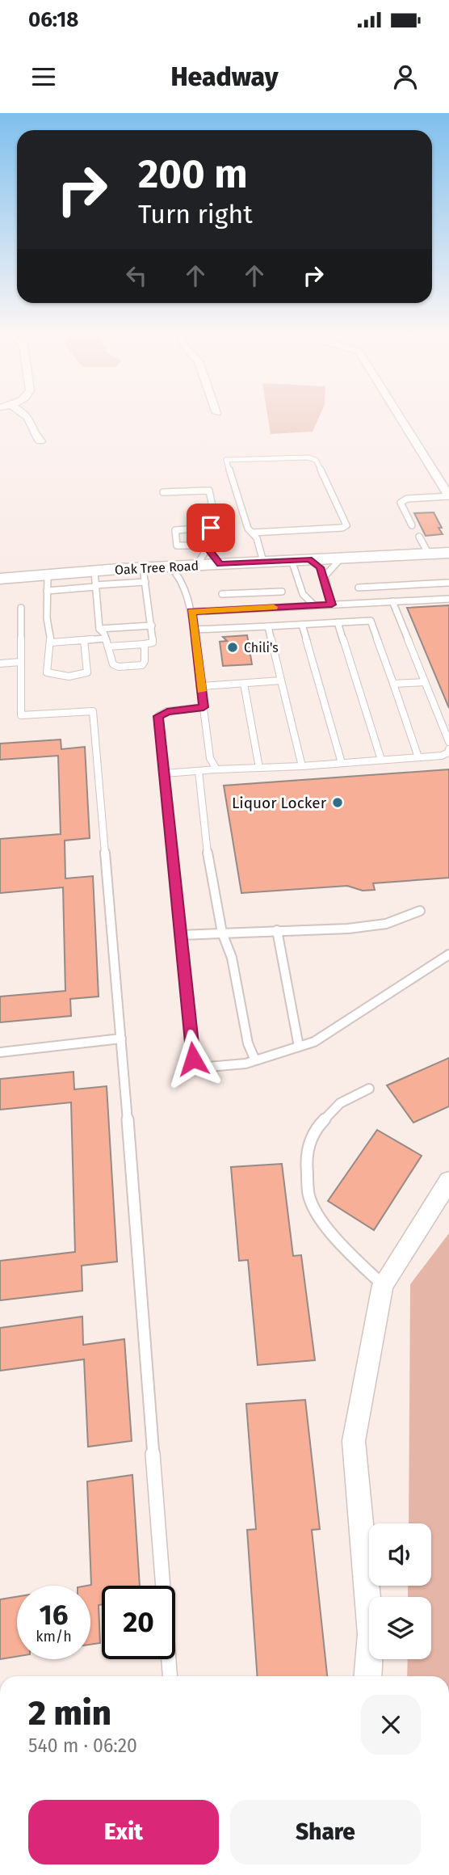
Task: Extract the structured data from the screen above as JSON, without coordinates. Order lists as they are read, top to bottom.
{
  "streets": {
    "main road": ["Oak Tree Road"]
  },
  "places": ["Chili's", "Liquor Locker"],
  "page": {
    "status": "06:18",
    "header": "Headway",
    "turn": ["200 m", "Turn right"],
    "speed": "16 km/h",
    "limit": "20",
    "heading": ["2 min", "540 m · 06:20"],
    "buttons": ["Exit", "Share"]
  }
}
